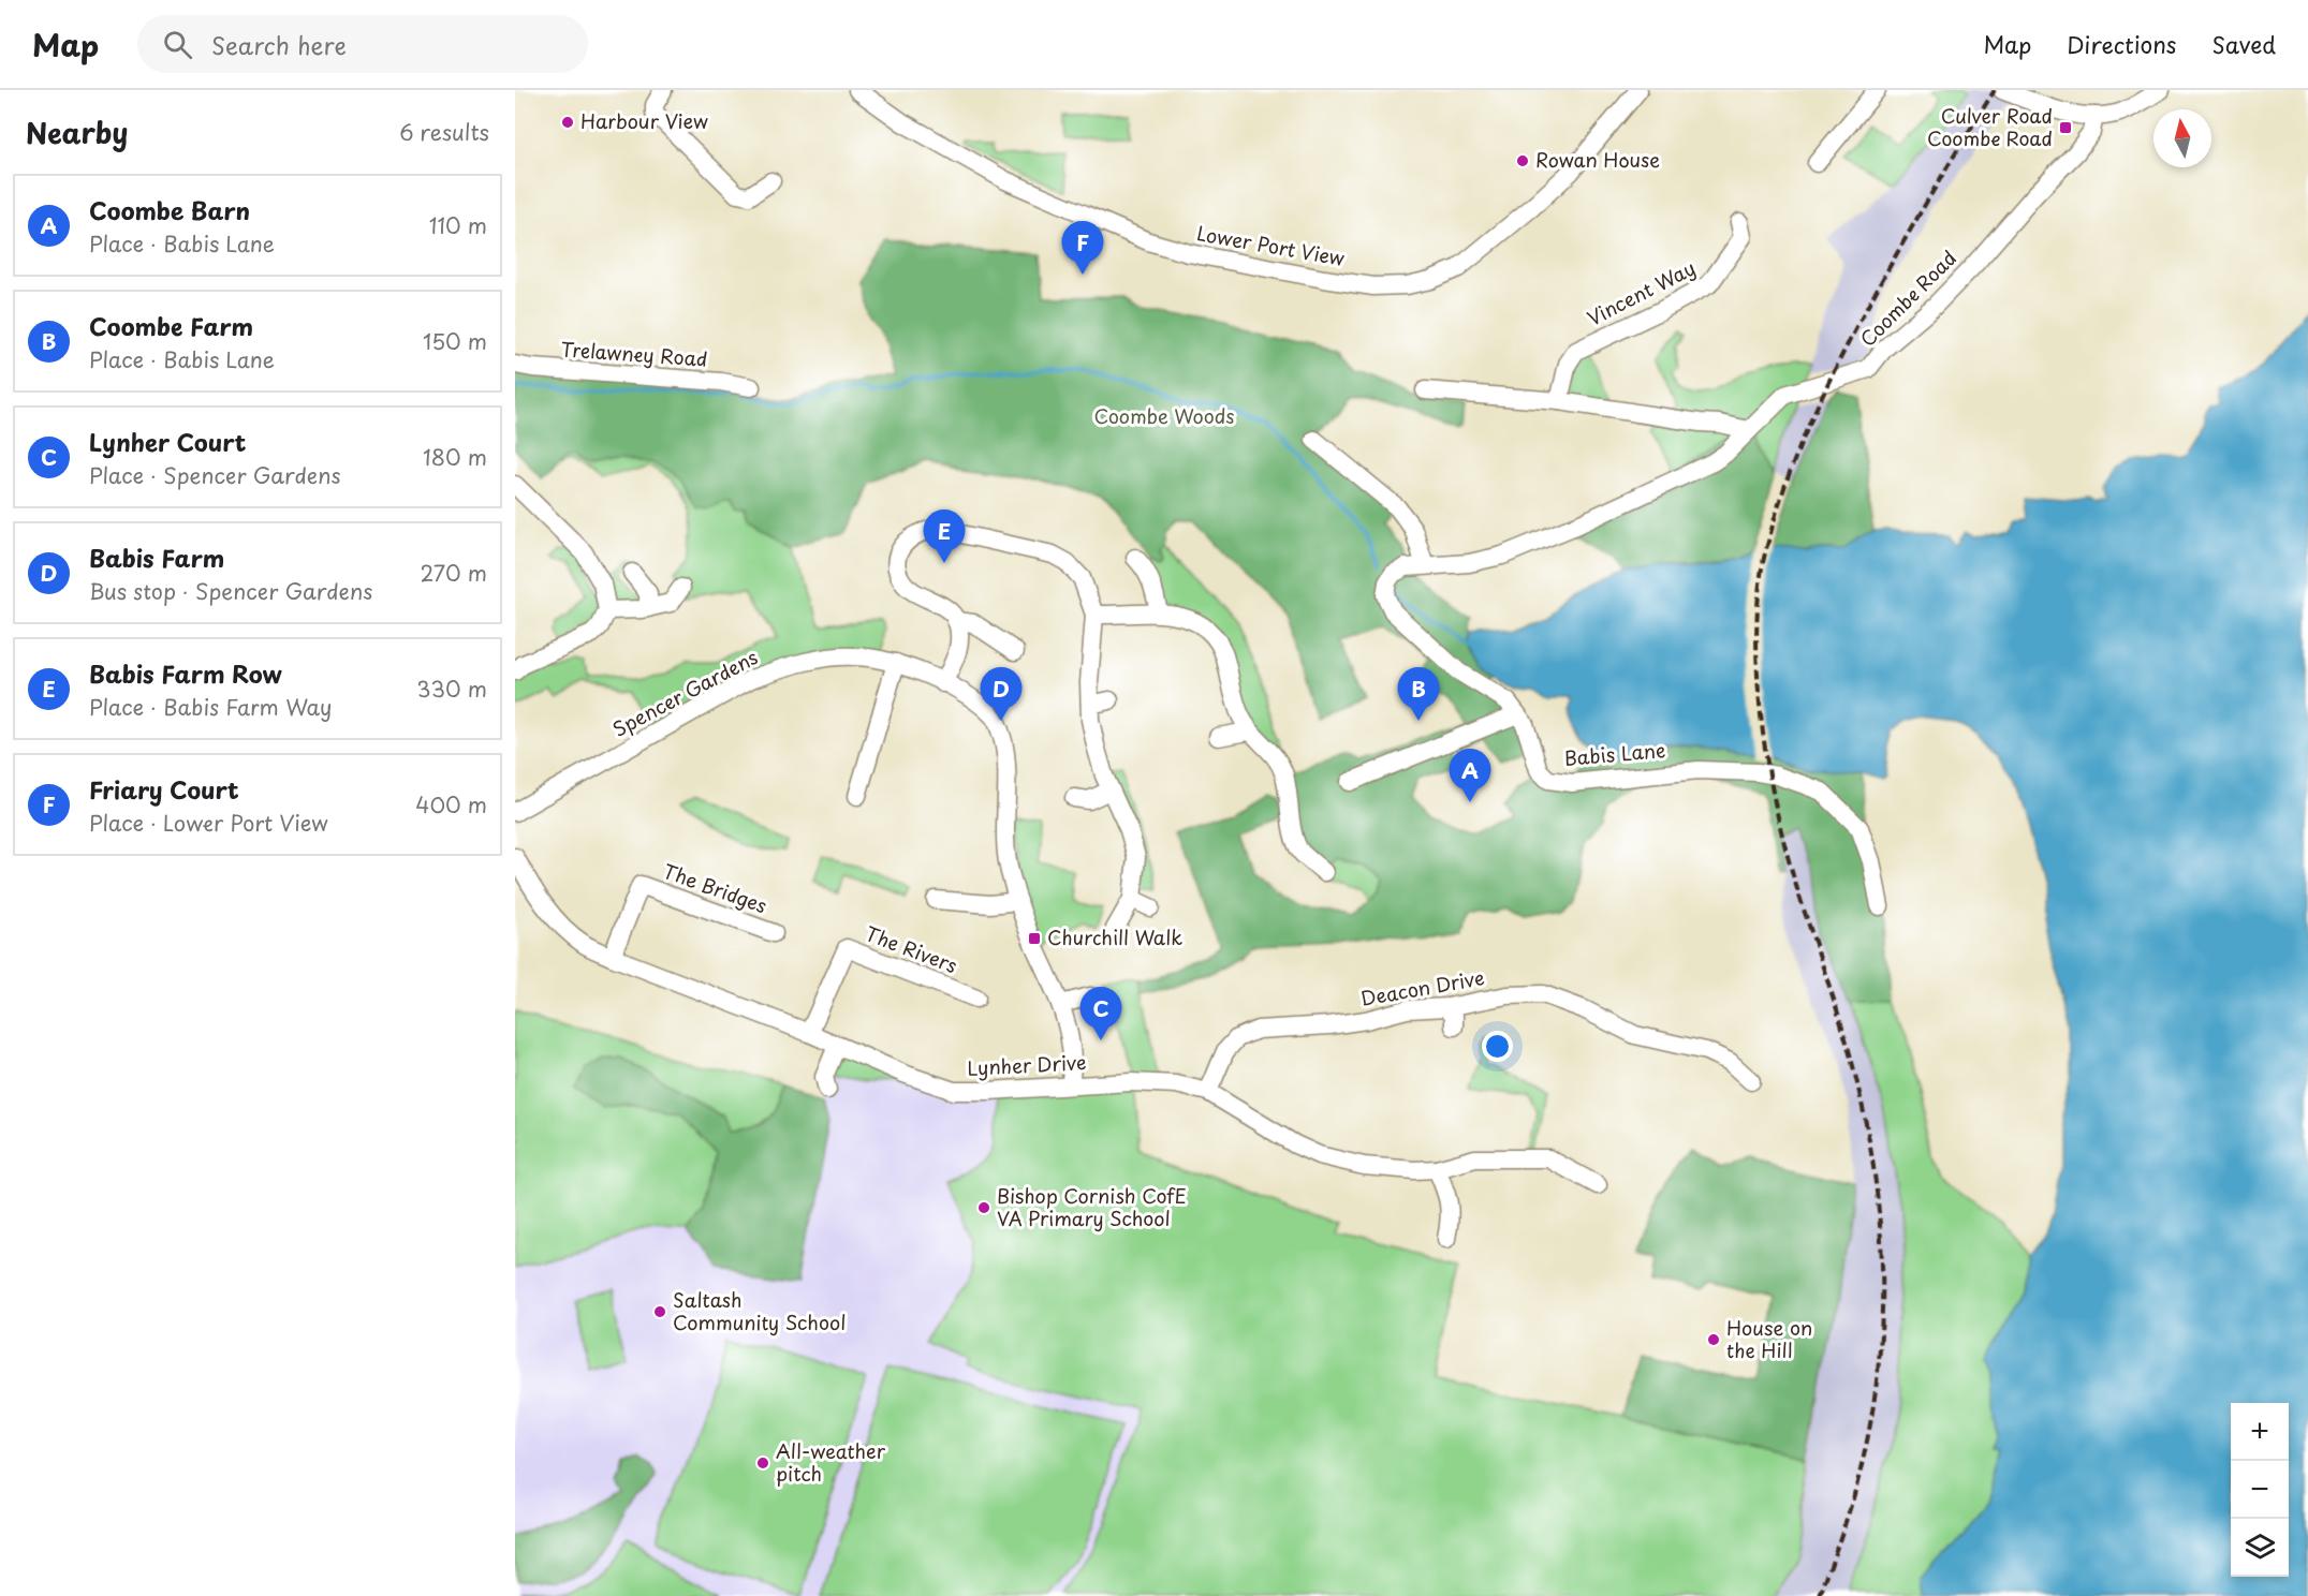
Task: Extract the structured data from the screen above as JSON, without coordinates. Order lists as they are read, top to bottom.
{
  "streets": {
    "street": [
      "Lower Port View",
      "Vincent Way",
      "Coombe Road",
      "Trelawney Road",
      "Spencer Gardens",
      "Babis Lane",
      "The Bridges",
      "The Rivers",
      "Deacon Drive",
      "Lynher Drive"
    ]
  },
  "crossings": [
    ["Coombe Road", "Babis Lane"],
    ["Spencer Gardens", "Lynher Drive"],
    ["The Bridges", "Lynher Drive"],
    ["The Rivers", "Lynher Drive"],
    ["Deacon Drive", "Lynher Drive"]
  ],
  "parks": ["Coombe Woods"],
  "places": {
    "other": [
      "Harbour View",
      "Rowan House",
      "Bishop Cornish CofE VA Primary School",
      "Saltash Community School",
      "House on the Hill",
      "All-weather pitch"
    ],
    "transit": ["Culver Road Coombe Road", "Churchill Walk"]
  },
  "north": "top",
  "page": {
    "header": "Map",
    "search": "Search here",
    "nav": ["Map", "Directions", "Saved"],
    "heading": ["Nearby", "6 results"],
    "list": [
      {
        "mark": "A",
        "name": "Coombe Barn",
        "note": "Place · Babis Lane",
        "value": "110 m"
      },
      {
        "mark": "B",
        "name": "Coombe Farm",
        "note": "Place · Babis Lane",
        "value": "150 m"
      },
      {
        "mark": "C",
        "name": "Lynher Court",
        "note": "Place · Spencer Gardens",
        "value": "180 m"
      },
      {
        "mark": "D",
        "name": "Babis Farm",
        "note": "Bus stop · Spencer Gardens",
        "value": "270 m"
      },
      {
        "mark": "E",
        "name": "Babis Farm Row",
        "note": "Place · Babis Farm Way",
        "value": "330 m"
      },
      {
        "mark": "F",
        "name": "Friary Court",
        "note": "Place · Lower Port View",
        "value": "400 m"
      }
    ],
    "pins": [
      "F",
      "E",
      "B",
      "D",
      "A",
      "C"
    ],
    "map_buttons": ["+", "−"]
  }
}
